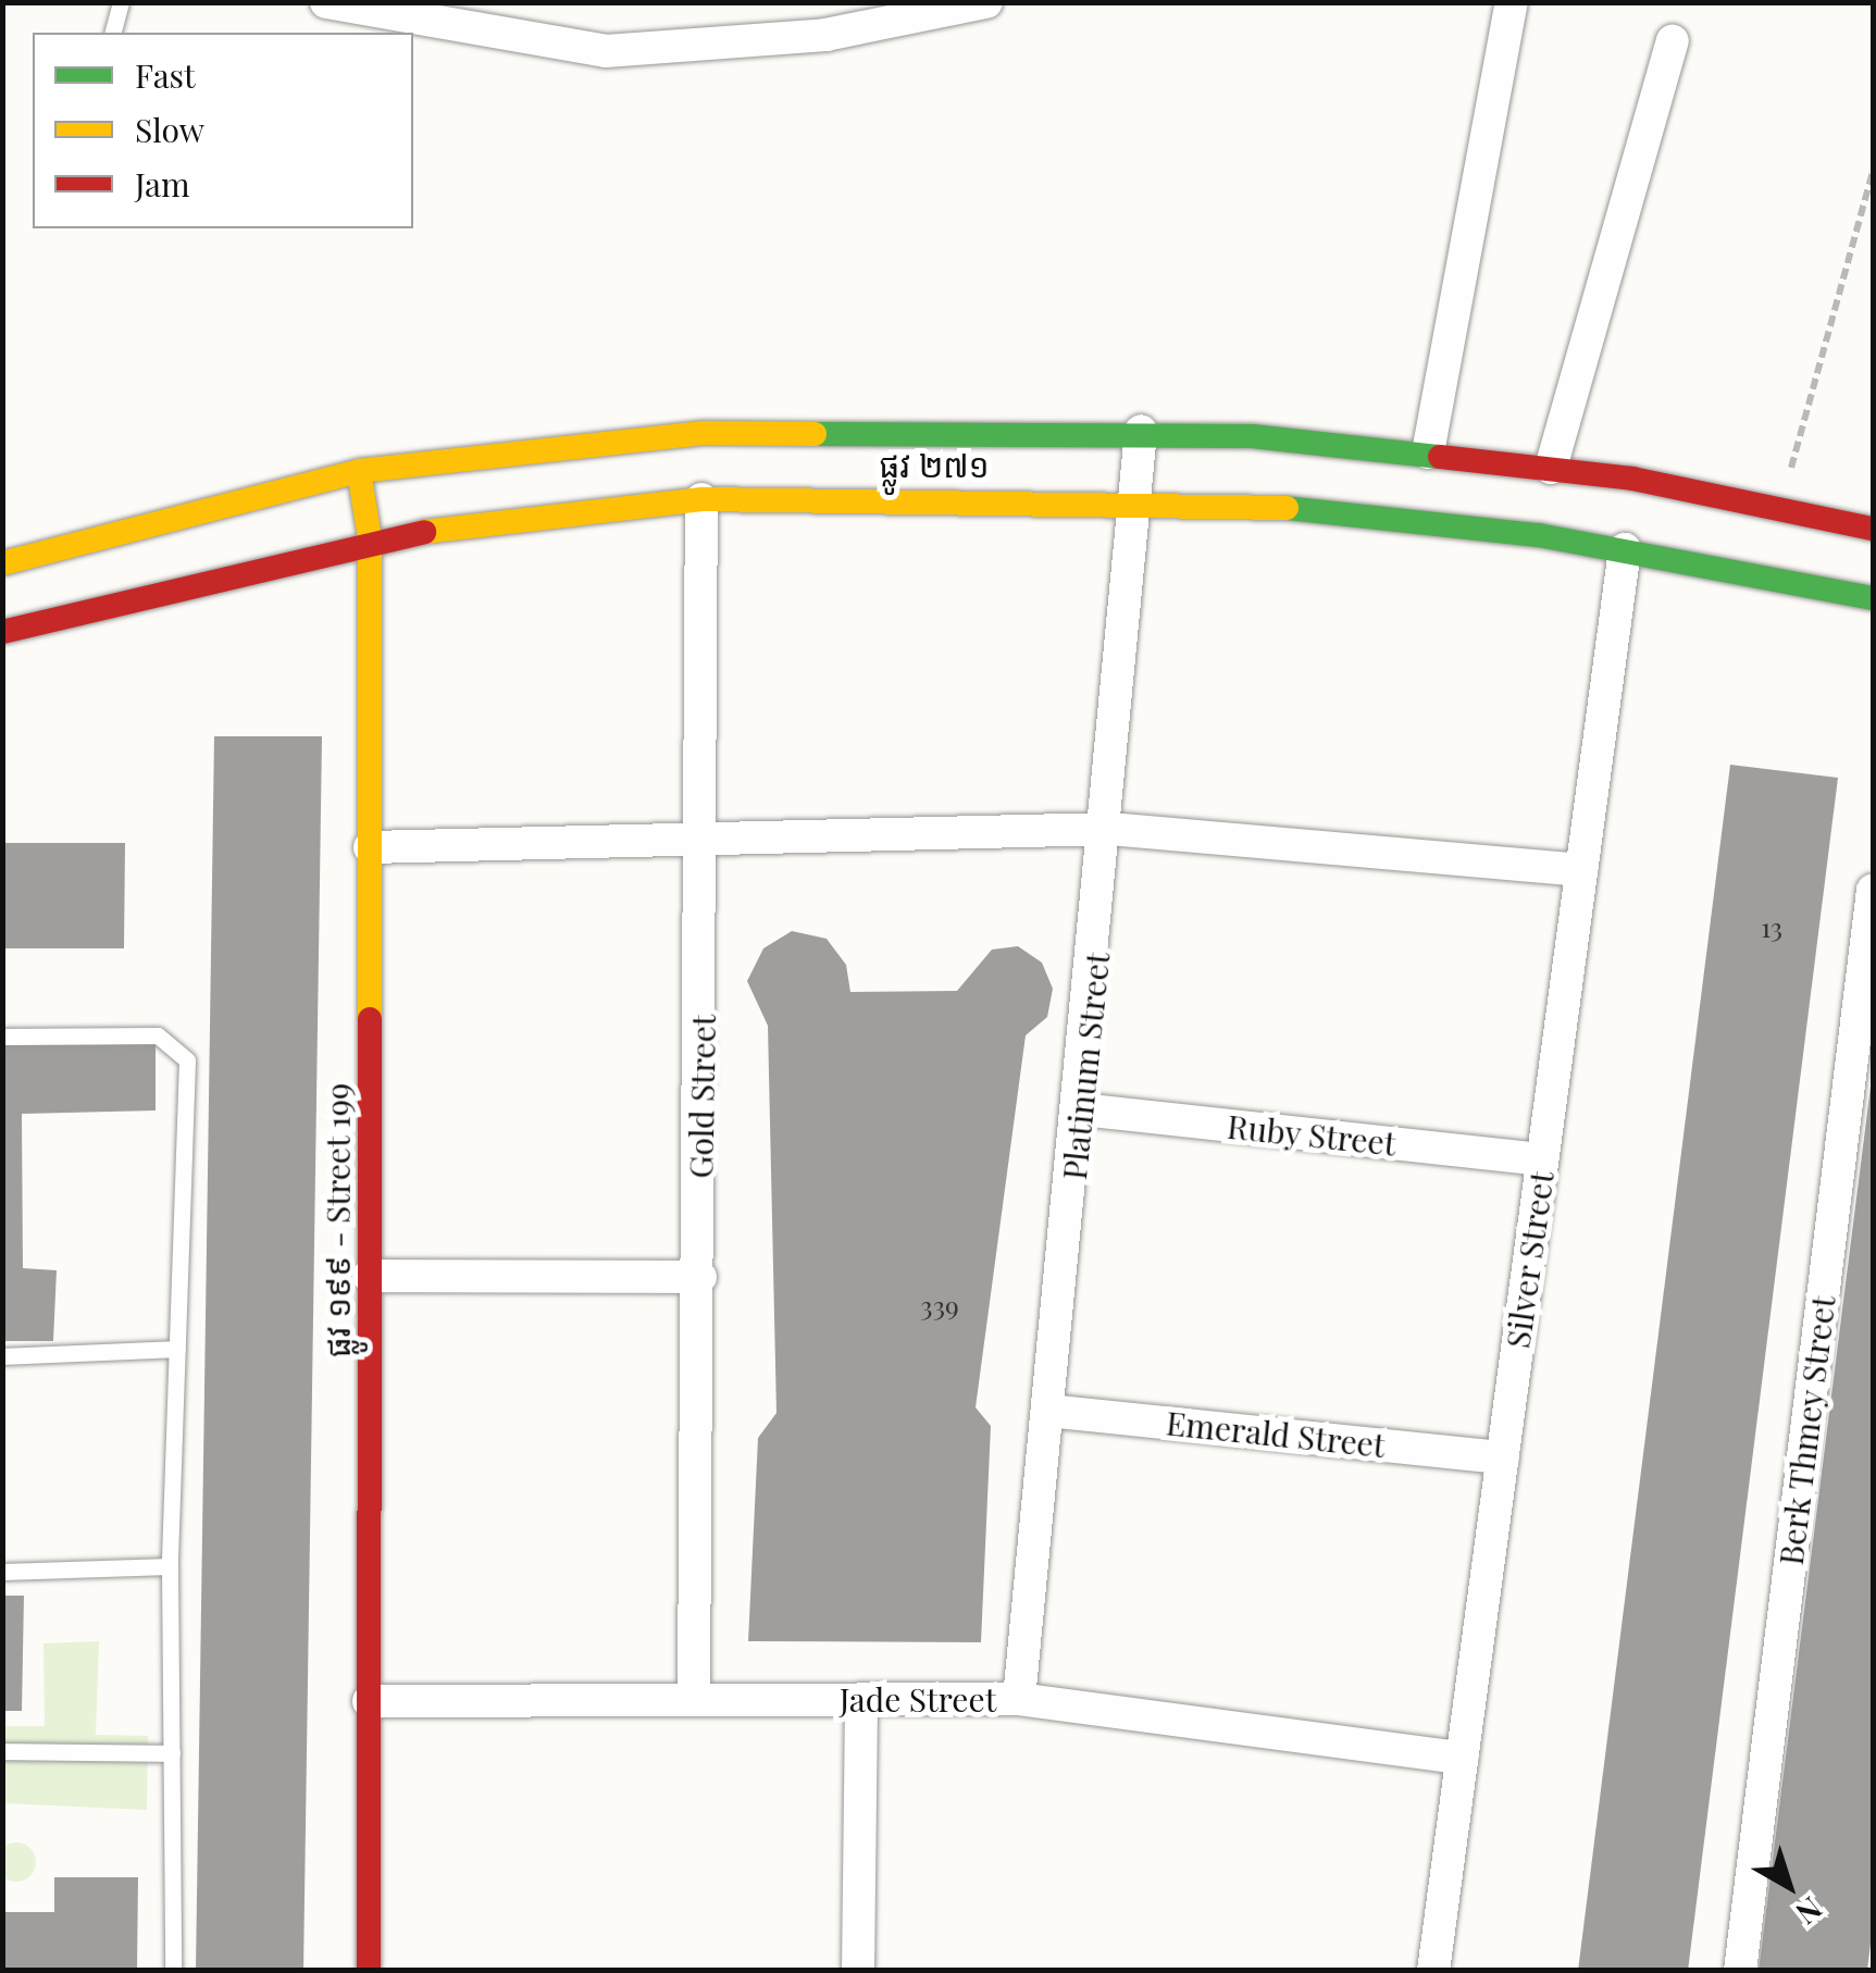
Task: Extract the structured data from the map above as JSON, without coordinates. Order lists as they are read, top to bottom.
{
  "streets": {
    "main road": ["ផ្លូវ ២៧១", "ផ្លូវ ១៩៩ - Street 199"],
    "street": [
      "Platinum Street",
      "Gold Street",
      "Ruby Street",
      "Silver Street",
      "Berk Thmey Street",
      "Emerald Street",
      "Jade Street"
    ]
  },
  "crossings": [
    ["ផ្លូវ ២៧១", "Platinum Street"],
    ["ផ្លូវ ២៧១", "Gold Street"],
    ["ផ្លូវ ២៧១", "ផ្លូវ ១៩៩ - Street 199"],
    ["ផ្លូវ ២៧១", "Silver Street"],
    ["Platinum Street", "Ruby Street"],
    ["Platinum Street", "Emerald Street"],
    ["Platinum Street", "Jade Street"],
    ["Gold Street", "Jade Street"],
    ["Ruby Street", "Silver Street"],
    ["ផ្លូវ ១៩៩ - Street 199", "Jade Street"],
    ["Silver Street", "Emerald Street"],
    ["Silver Street", "Jade Street"]
  ],
  "house_numbers": ["13", "339"],
  "legend": ["Fast", "Slow", "Jam"],
  "north": "bottom right"
}
